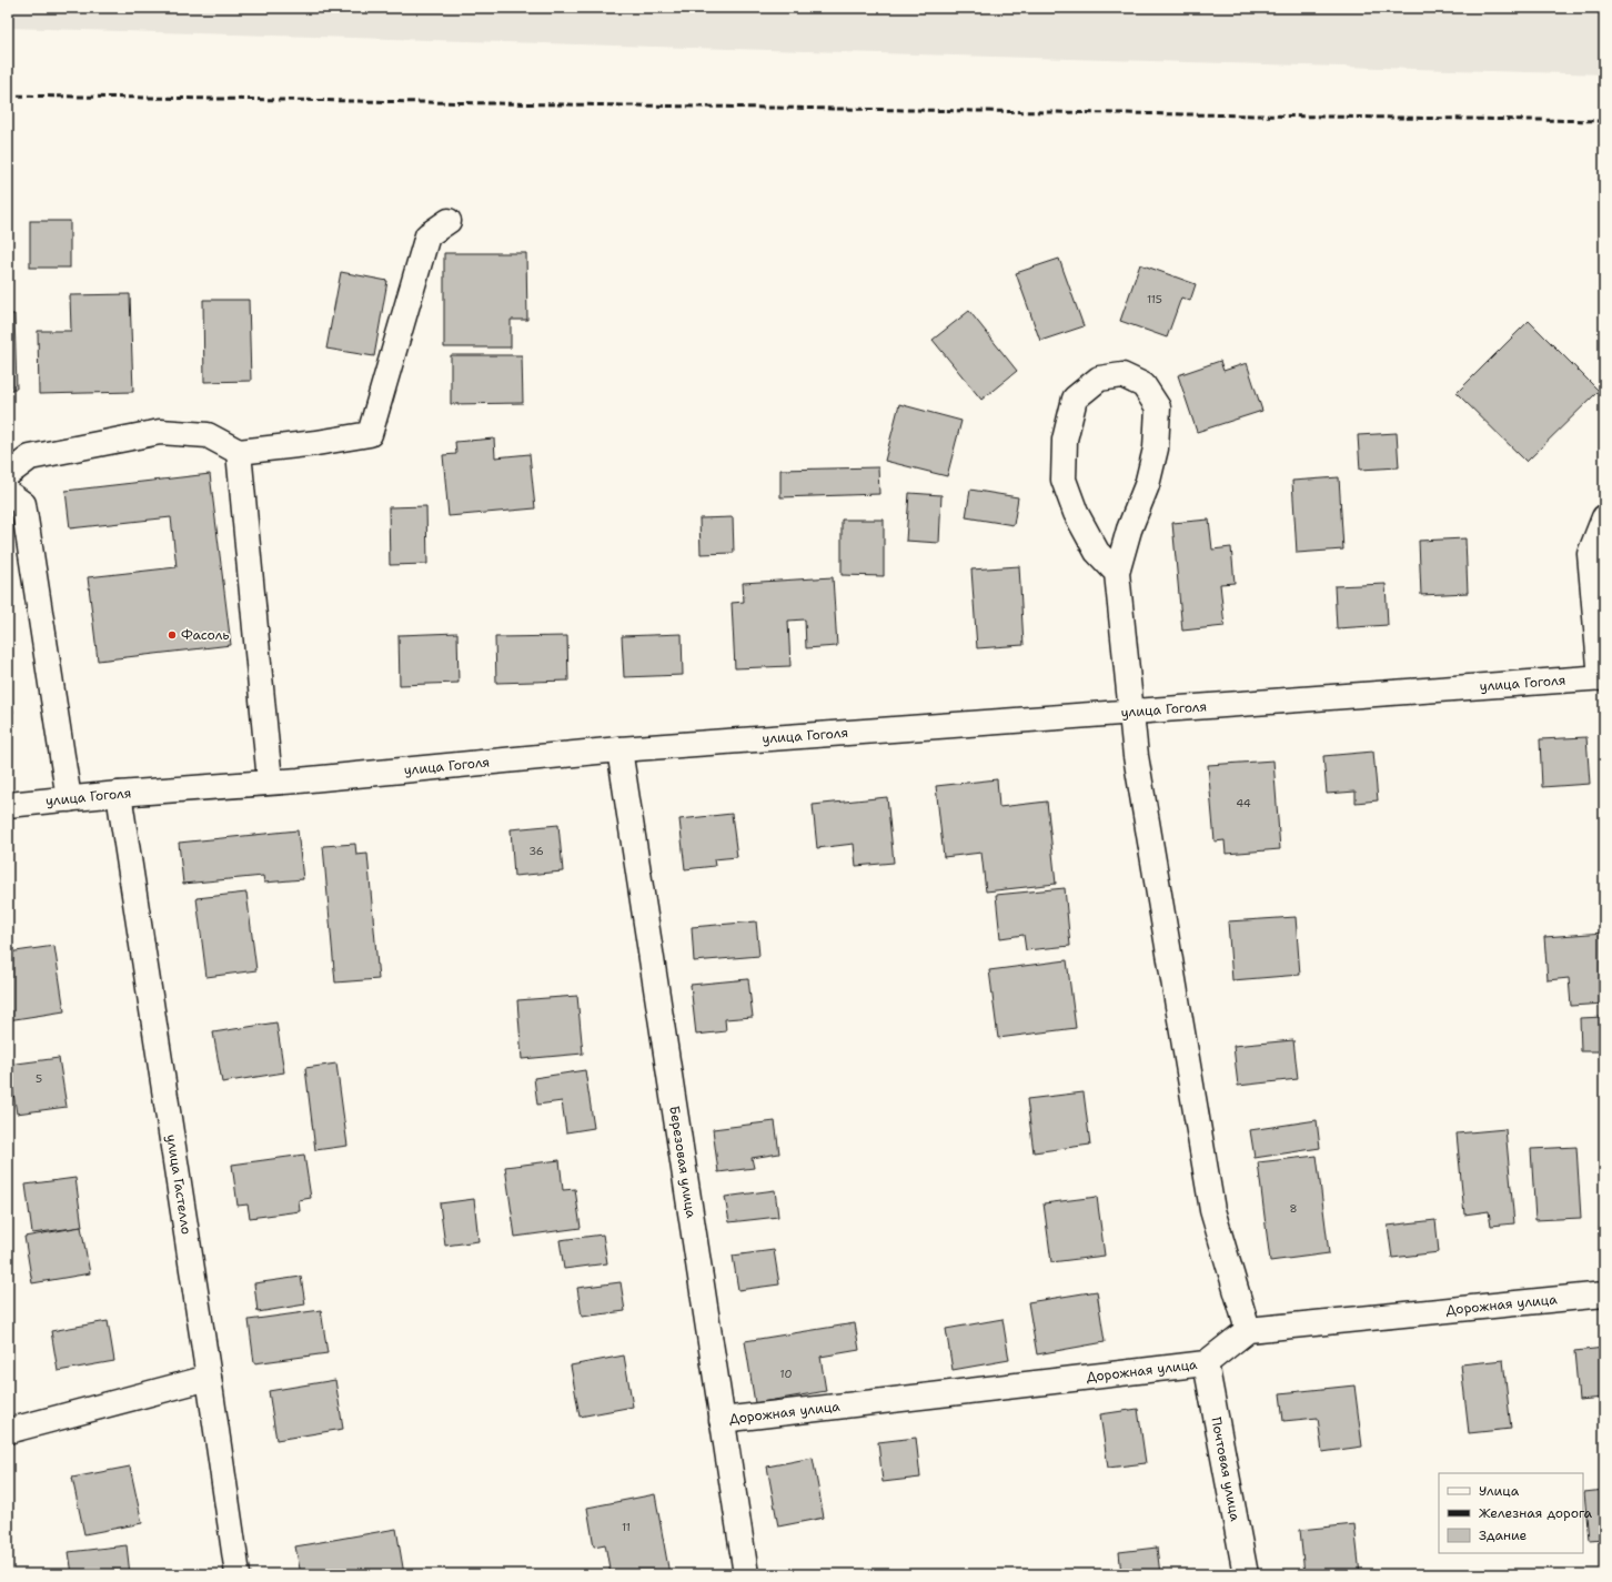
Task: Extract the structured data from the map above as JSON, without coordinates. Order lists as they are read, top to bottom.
{
  "streets": {
    "street": [
      "улица Гоголя",
      "Березовая улица",
      "улица Гастелло",
      "Дорожная улица",
      "Почтовая улица"
    ]
  },
  "crossings": [
    ["улица Гоголя", "Березовая улица"],
    ["улица Гоголя", "улица Гастелло"],
    ["Березовая улица", "Дорожная улица"],
    ["Дорожная улица", "Почтовая улица"]
  ],
  "places": ["Фасоль"],
  "house_numbers": [
    "115",
    "44",
    "36",
    "5",
    "8",
    "10",
    "11"
  ],
  "legend": ["Улица", "Железная дорога", "Здание"]
}
